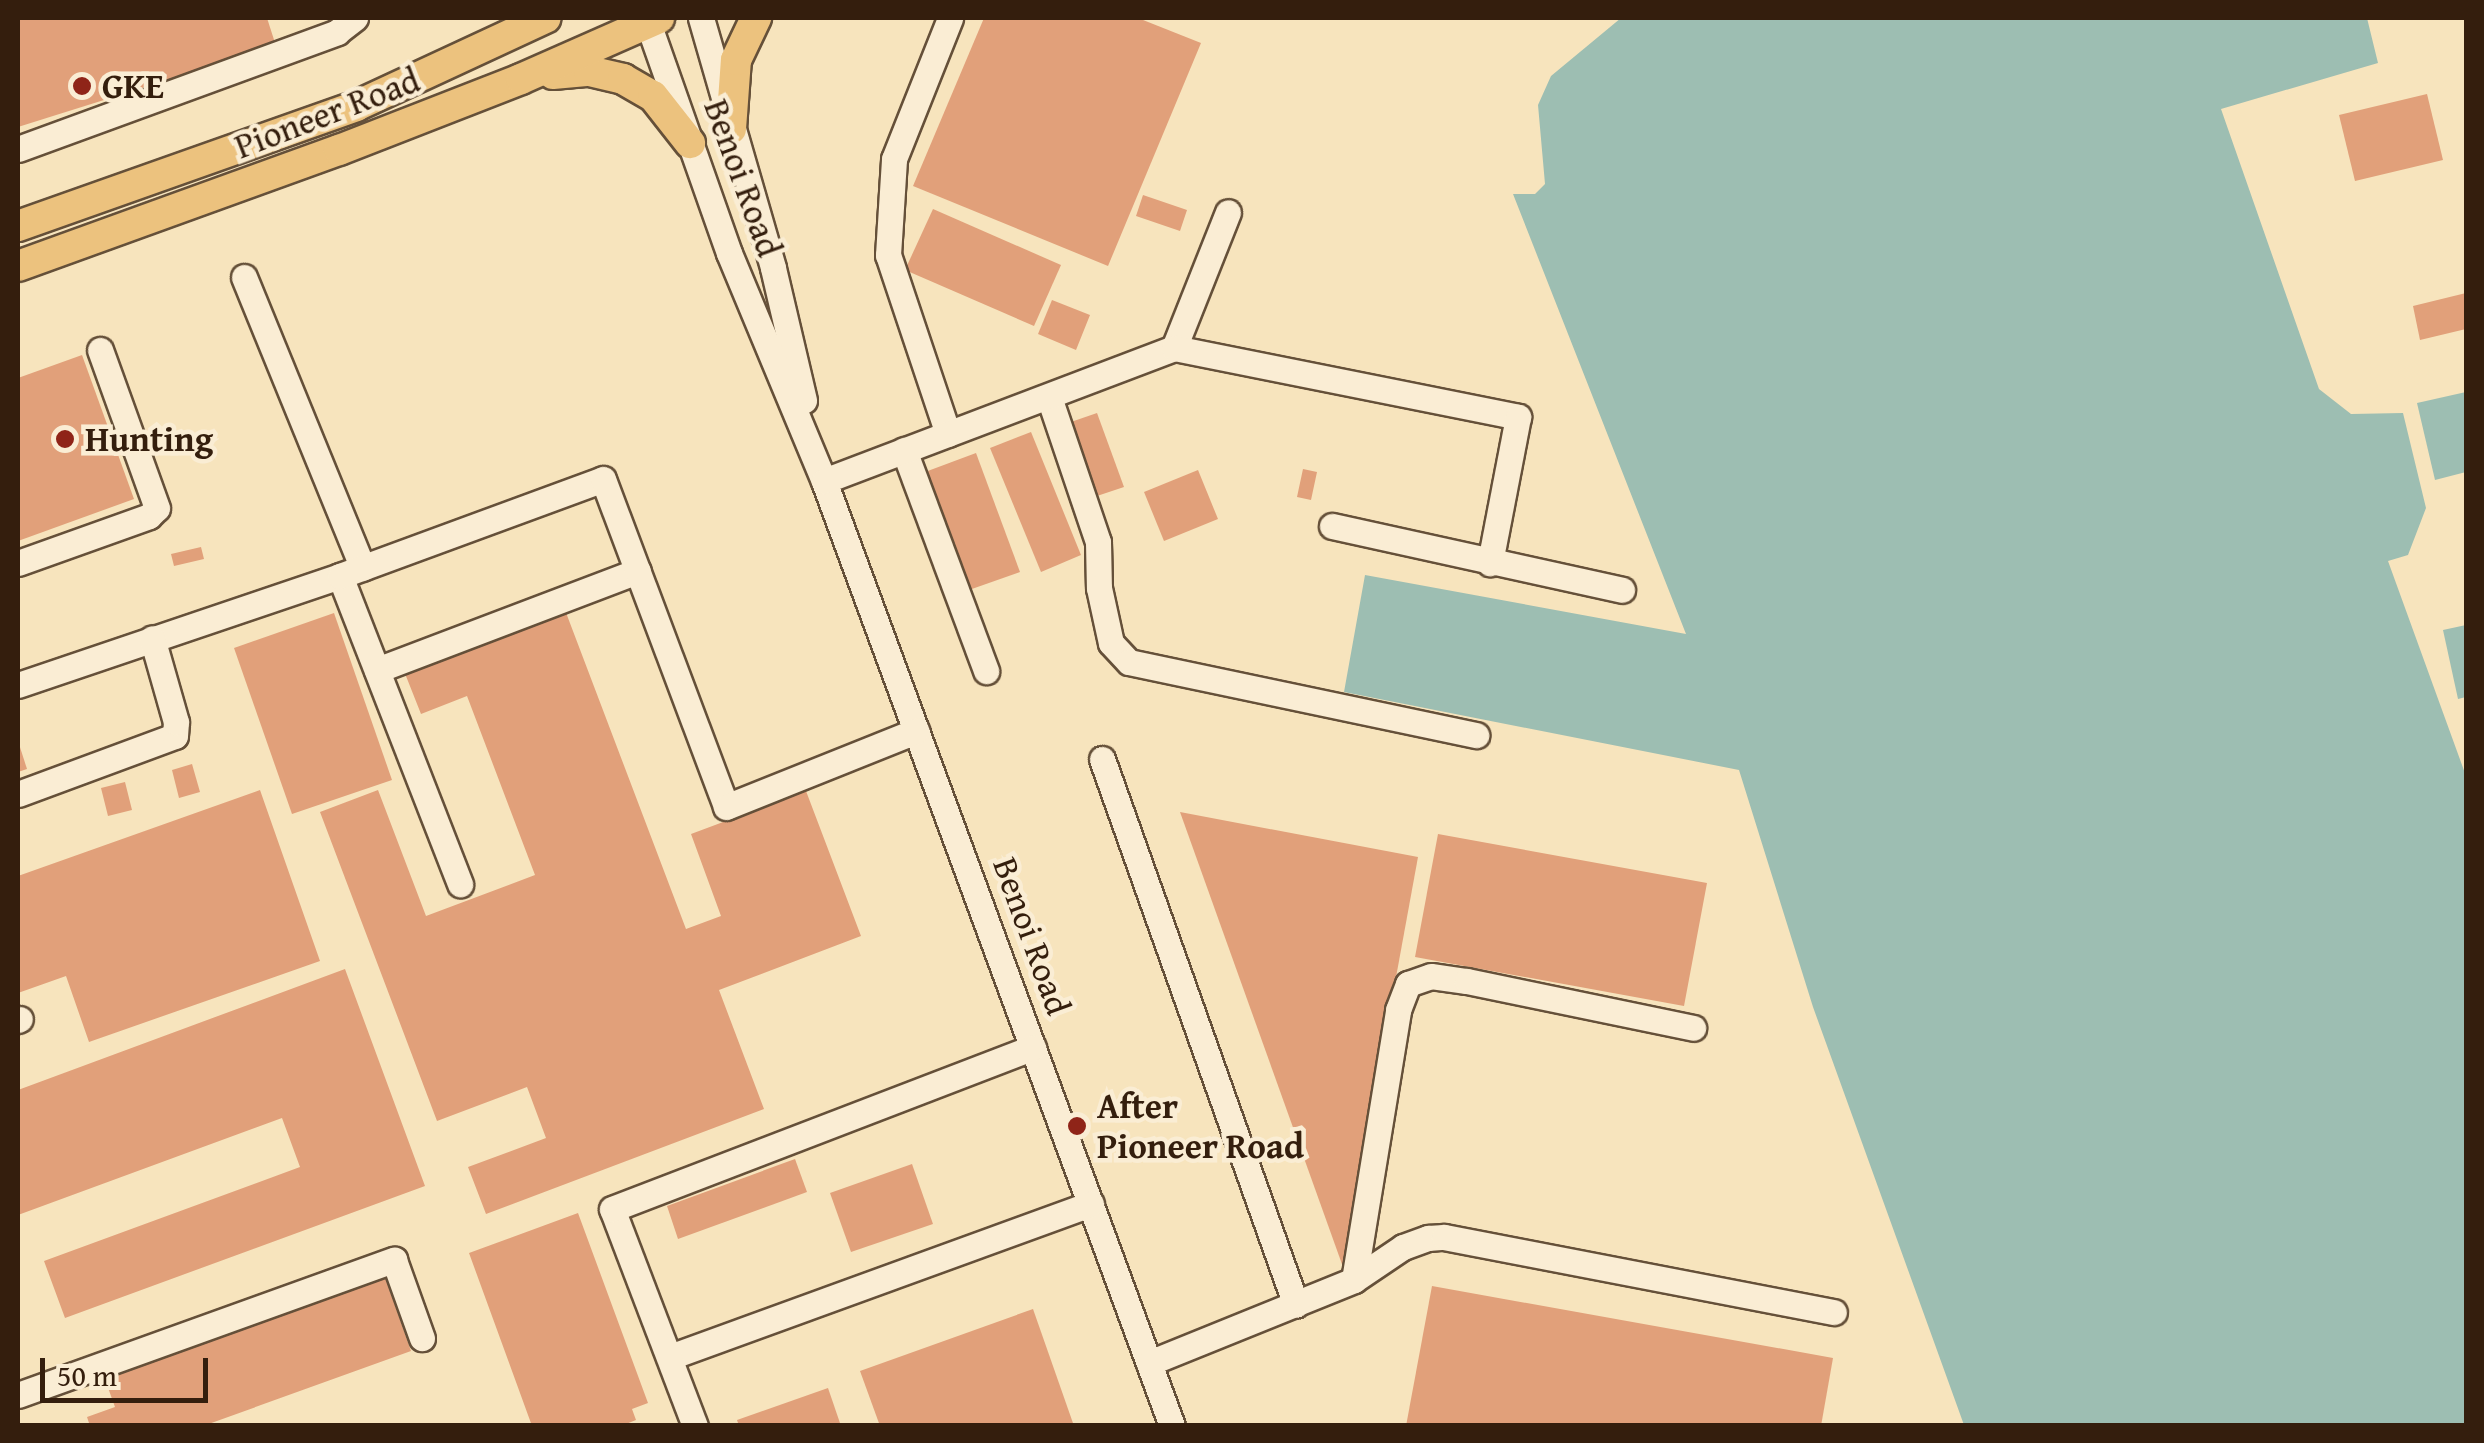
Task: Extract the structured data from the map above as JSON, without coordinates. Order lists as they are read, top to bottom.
{
  "streets": {
    "main road": ["Pioneer Road"],
    "street": ["Benoi Road"]
  },
  "crossings": [
    ["Pioneer Road", "Benoi Road"]
  ],
  "places": ["GKE", "Hunting", "After Pioneer Road"],
  "scale_bar": "50 m"
}
